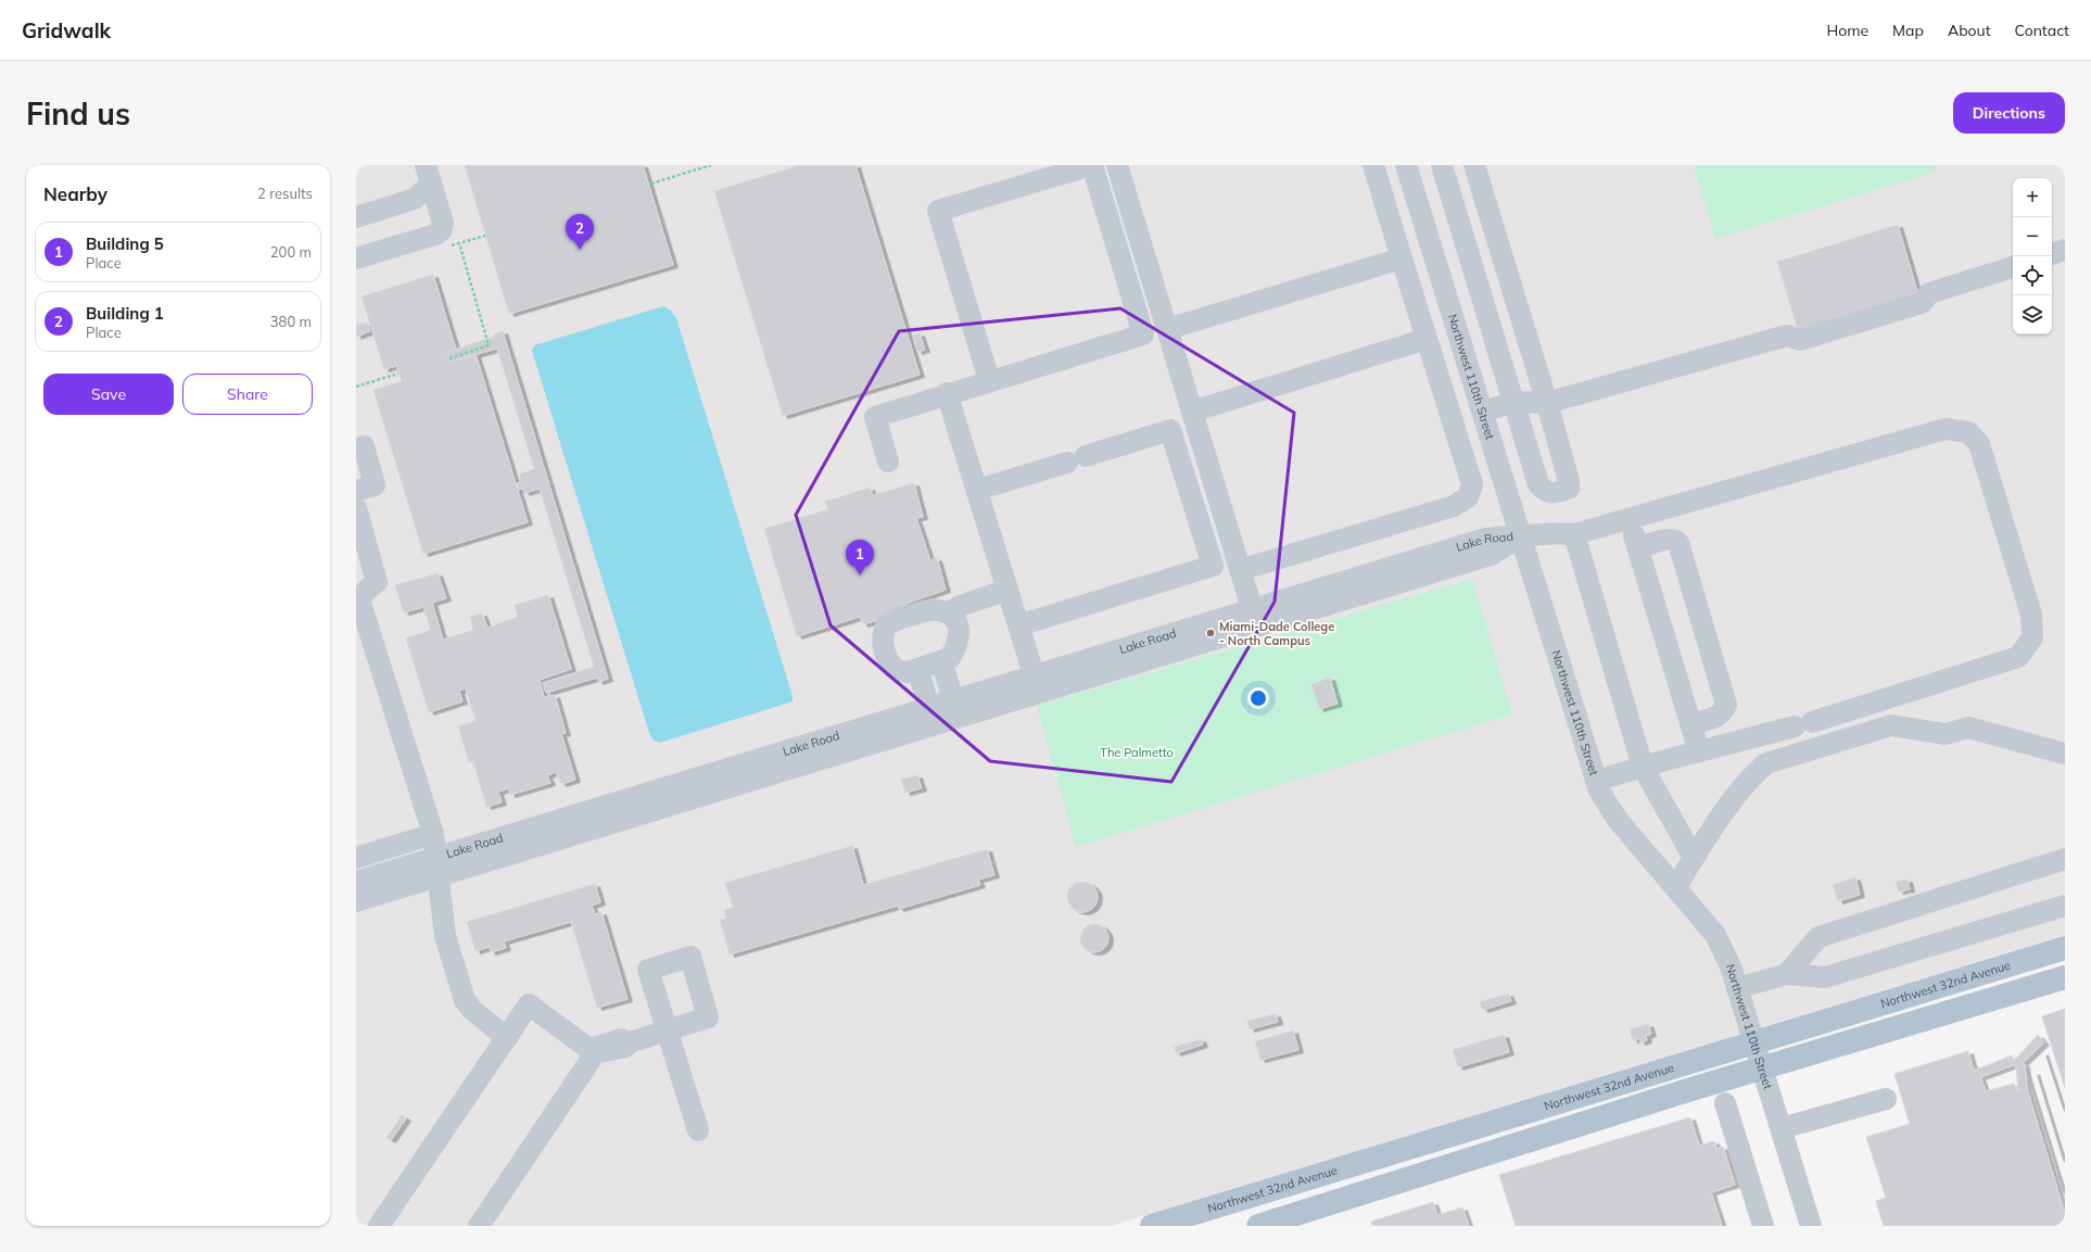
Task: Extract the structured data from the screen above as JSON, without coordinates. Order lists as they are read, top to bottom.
{
  "streets": {
    "main road": ["Northwest 32nd Avenue"],
    "street": ["Northwest 110th Street", "Lake Road"]
  },
  "crossings": [
    ["Northwest 110th Street", "Lake Road"],
    ["Northwest 110th Street", "Northwest 32nd Avenue"]
  ],
  "parks": ["The Palmetto"],
  "places": ["Miami-Dade College - North Campus"],
  "page": {
    "header": "Gridwalk",
    "nav": [
      "Home",
      "Map",
      "About",
      "Contact"
    ],
    "buttons": [
      "Directions",
      ["Save", "Share"]
    ],
    "title": "Find us",
    "heading": ["Nearby", "2 results"],
    "map_buttons": ["+", "−"],
    "pins": ["2", "1"],
    "list": [
      {
        "mark": "1",
        "name": "Building 5",
        "note": "Place",
        "value": "200 m"
      },
      {
        "mark": "2",
        "name": "Building 1",
        "note": "Place",
        "value": "380 m"
      }
    ]
  }
}
